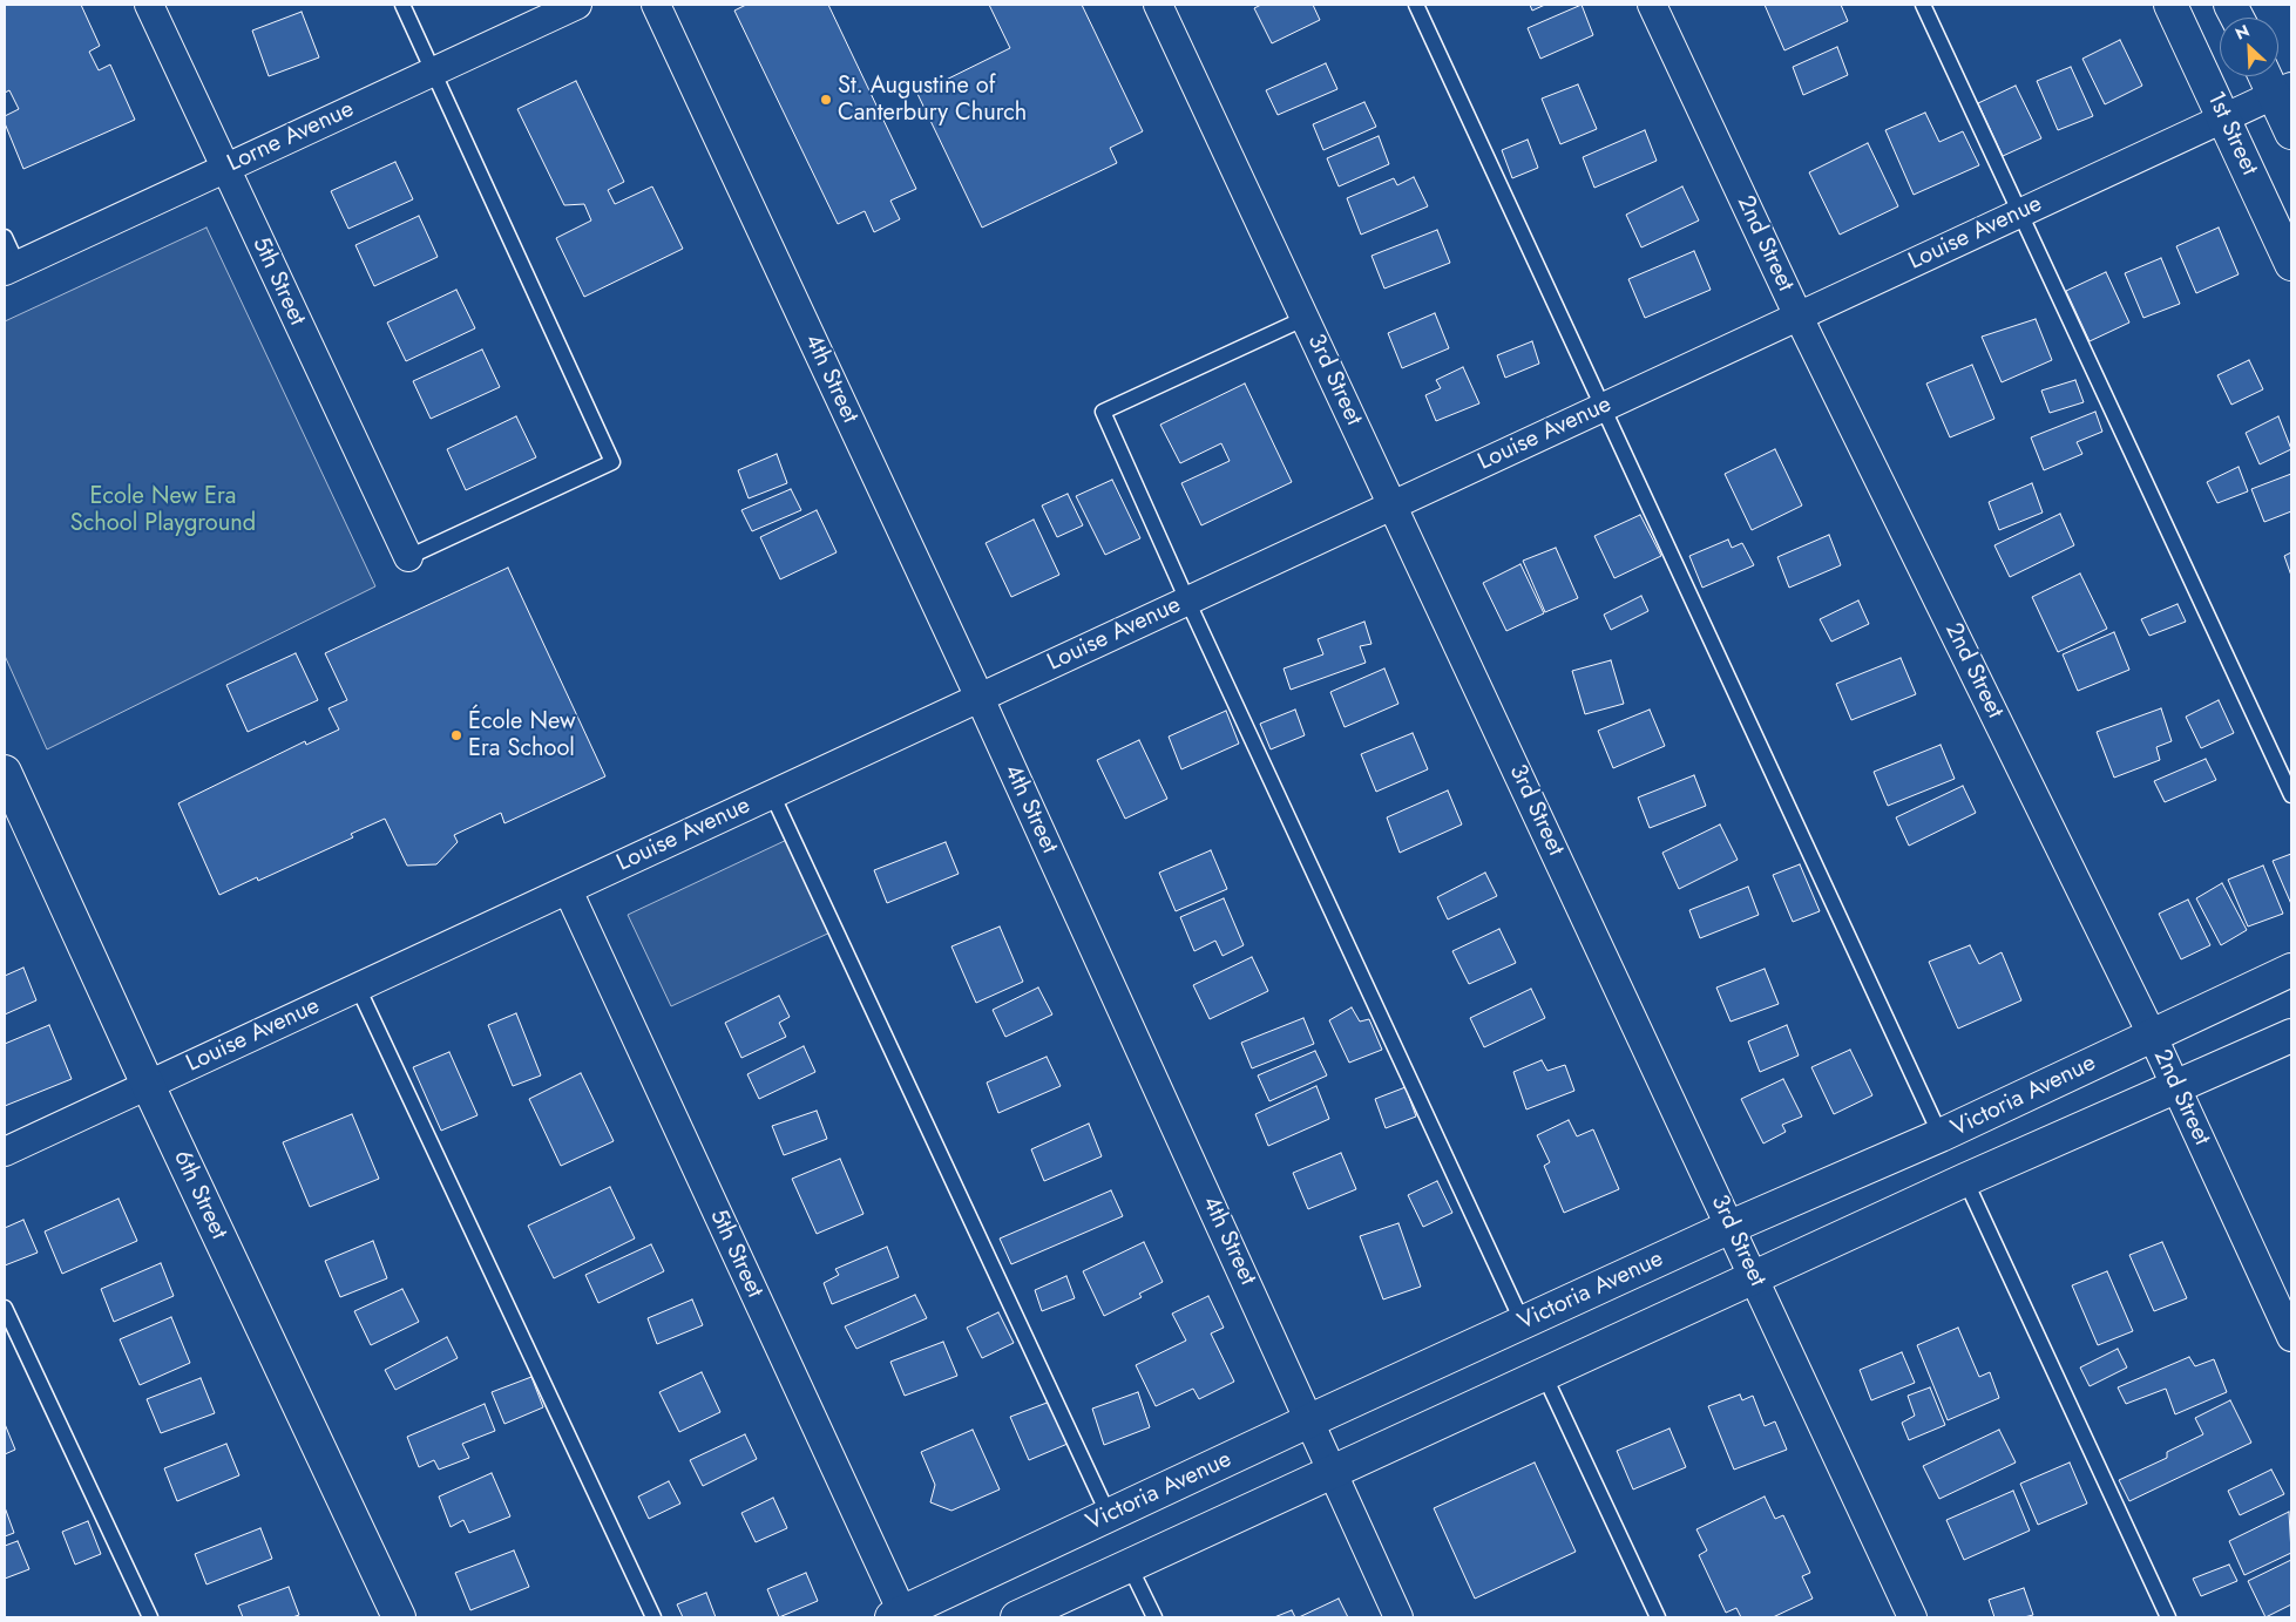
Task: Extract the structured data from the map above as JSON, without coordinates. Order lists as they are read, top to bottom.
{
  "streets": {
    "main road": ["1st Street", "Victoria Avenue", "6th Street"],
    "street": [
      "Lorne Avenue",
      "Louise Avenue",
      "2nd Street",
      "5th Street",
      "4th Street",
      "3rd Street"
    ]
  },
  "crossings": [
    ["1st Street", "Louise Avenue"],
    ["Lorne Avenue", "5th Street"],
    ["Louise Avenue", "2nd Street"],
    ["Louise Avenue", "5th Street"],
    ["Louise Avenue", "4th Street"],
    ["Louise Avenue", "3rd Street"],
    ["Louise Avenue", "6th Street"],
    ["2nd Street", "Victoria Avenue"],
    ["5th Street", "Victoria Avenue"],
    ["4th Street", "Victoria Avenue"],
    ["3rd Street", "Victoria Avenue"]
  ],
  "parks": ["Ecole New Era School Playground"],
  "places": ["St. Augustine of Canterbury Church", "École New Era School"],
  "north": "top left"
}
